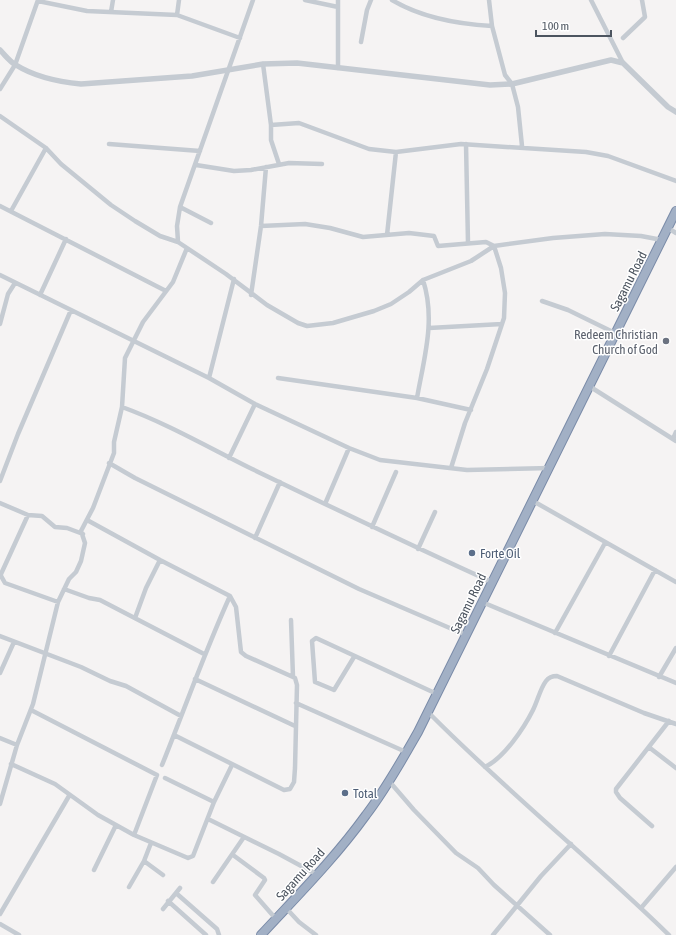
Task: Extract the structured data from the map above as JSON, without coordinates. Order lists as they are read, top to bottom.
{
  "streets": {
    "highway": ["Sagamu Road"]
  },
  "places": ["Redeem Christian Church of God", "Forte Oil", "Total"],
  "scale_bar": "100 m"
}
